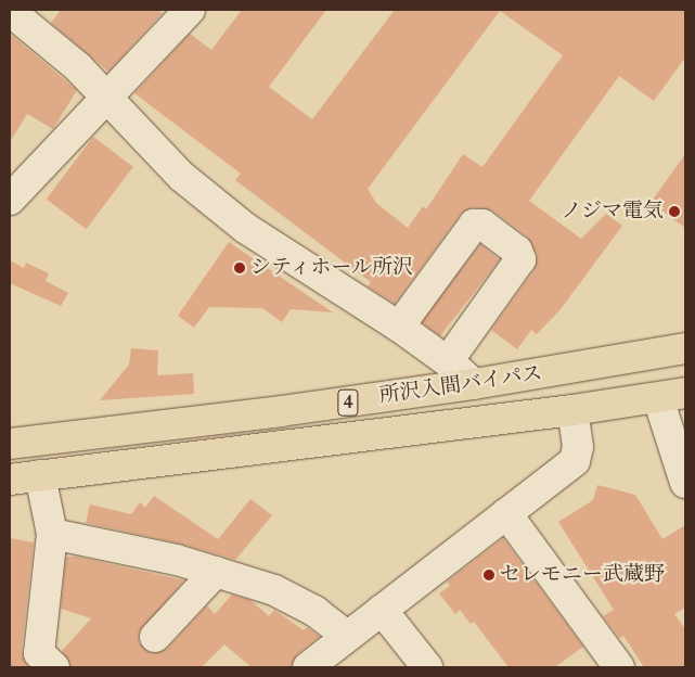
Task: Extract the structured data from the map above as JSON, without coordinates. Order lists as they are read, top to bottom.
{
  "streets": {
    "main road": ["所沢入間バイパス", "4"]
  },
  "places": ["ノジマ電気", "シティホール所沢", "セレモニー武蔵野"]
}
